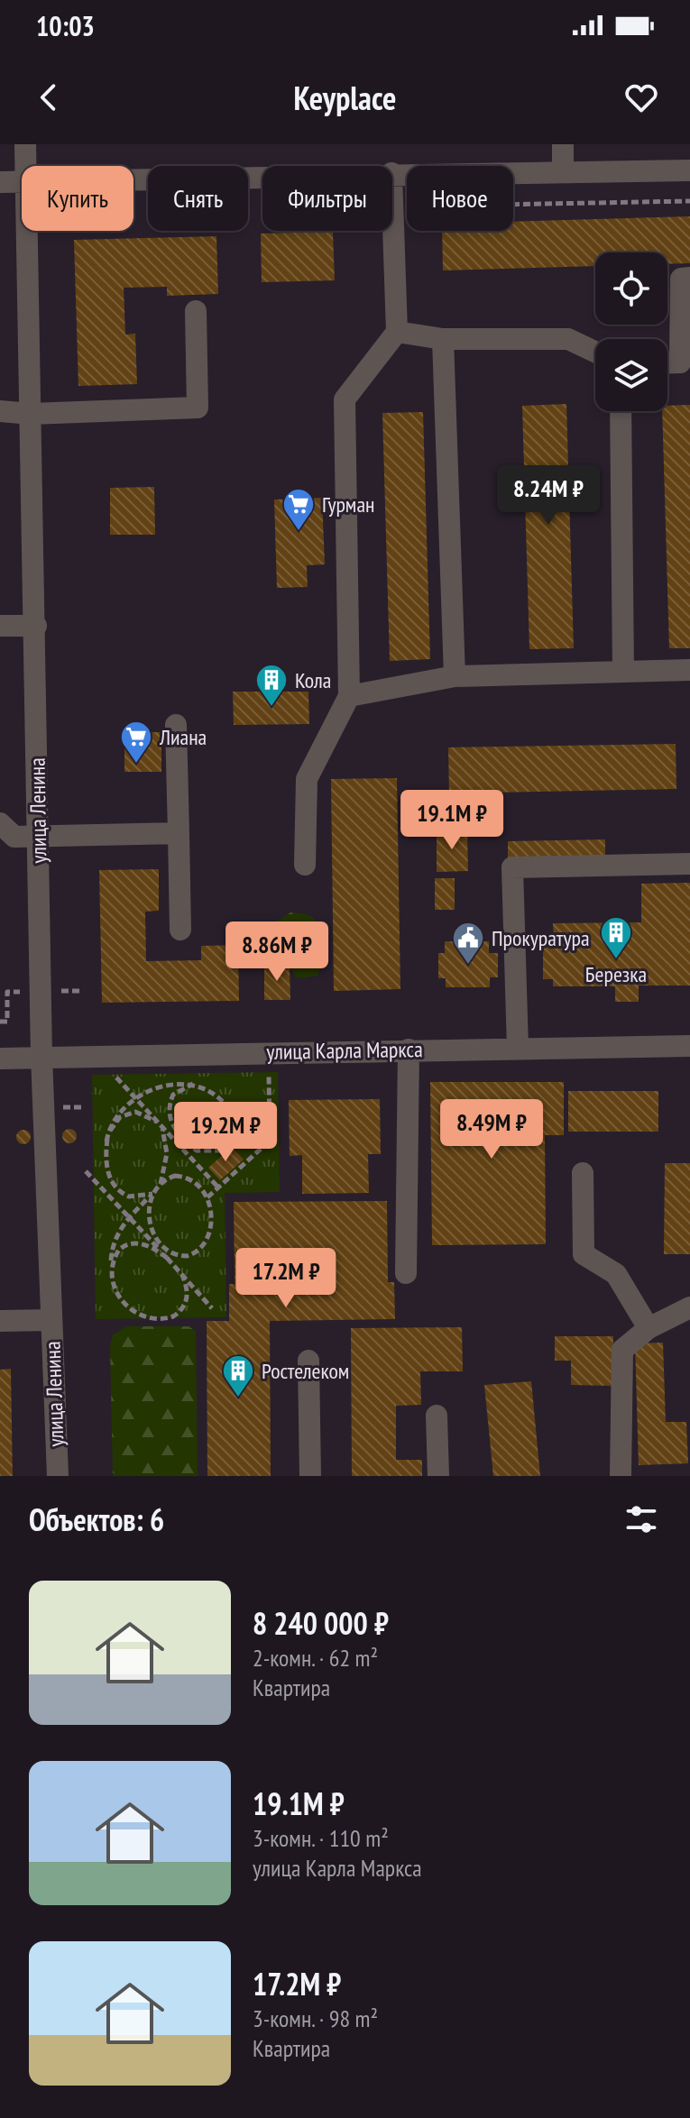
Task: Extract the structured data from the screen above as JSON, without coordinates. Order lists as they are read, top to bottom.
{
  "streets": {
    "street": ["улица Ленина", "улица Карла Маркса"]
  },
  "crossings": [
    ["улица Ленина", "улица Карла Маркса"]
  ],
  "places": {
    "supermarket": ["Гурман", "Лиана"],
    "building": ["Кола", "Березка", "Ростелeком"],
    "public building": ["Прокуратура"]
  },
  "page": {
    "status": "10:03",
    "header": "Keyplace",
    "chip": [
      "Купить",
      "Снять",
      "Фильтры",
      "Новое"
    ],
    "price": [
      "8.24M ₽",
      "19.1M ₽",
      "8.86M ₽",
      "8.49M ₽",
      "19.2M ₽",
      "17.2M ₽"
    ],
    "heading": "Объектов: 6",
    "list": [
      {
        "name": "8 240 000 ₽",
        "note": "2-комн. · 62 m² · Квартира"
      },
      {
        "name": "19.1M ₽",
        "note": "3-комн. · 110 m² · улица Карла Маркса"
      },
      {
        "name": "17.2M ₽",
        "note": "3-комн. · 98 m² · Квартира"
      }
    ]
  }
}
